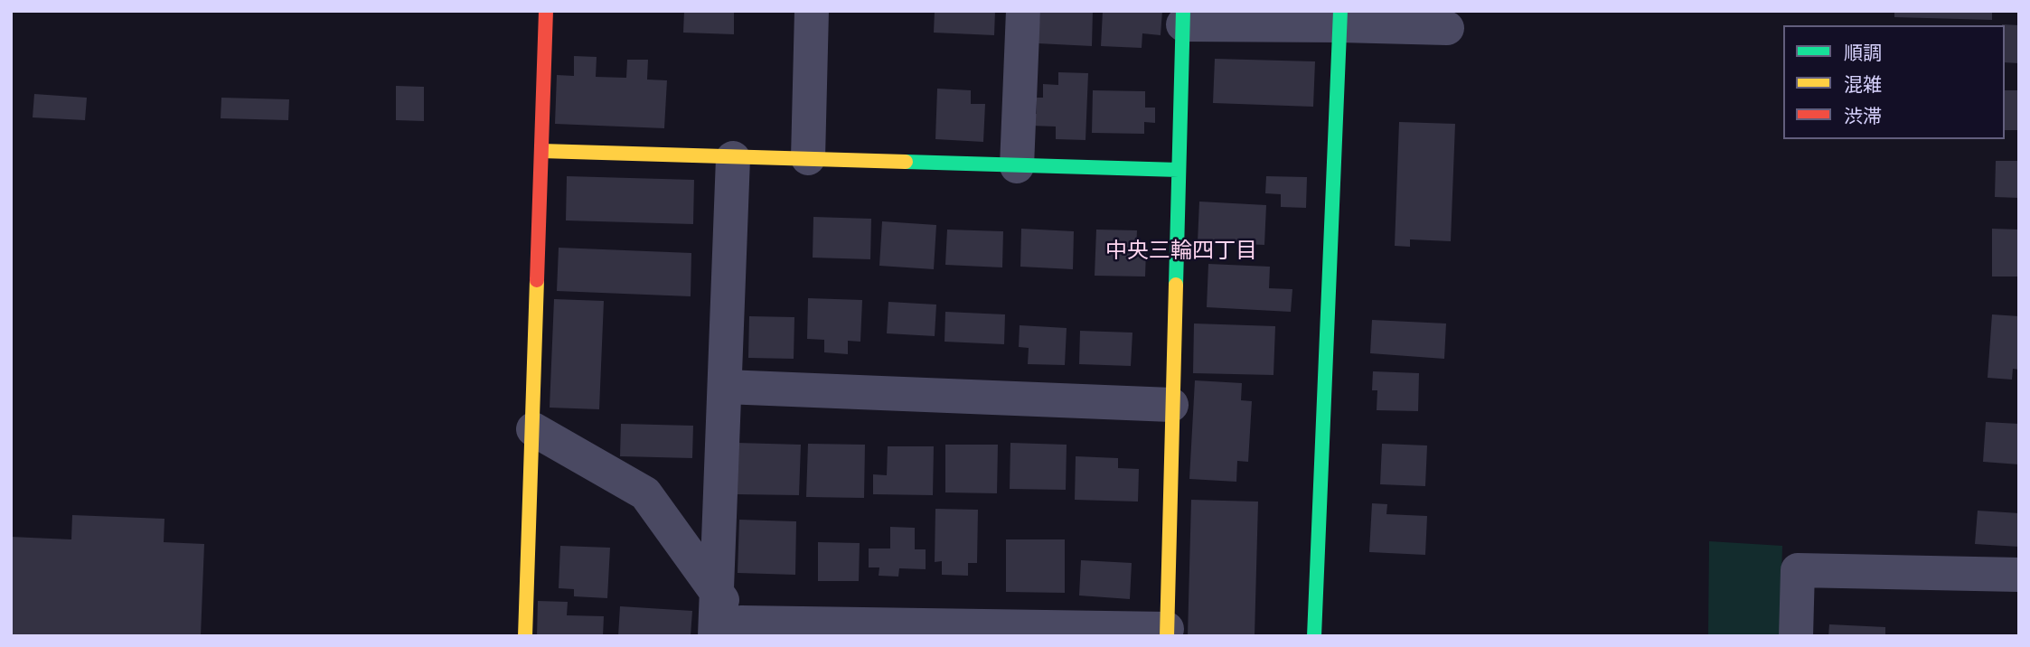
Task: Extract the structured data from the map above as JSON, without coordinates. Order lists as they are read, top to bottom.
{
  "districts": ["中央三輪四丁目"],
  "legend": ["順調", "混雑", "渋滞"]
}
